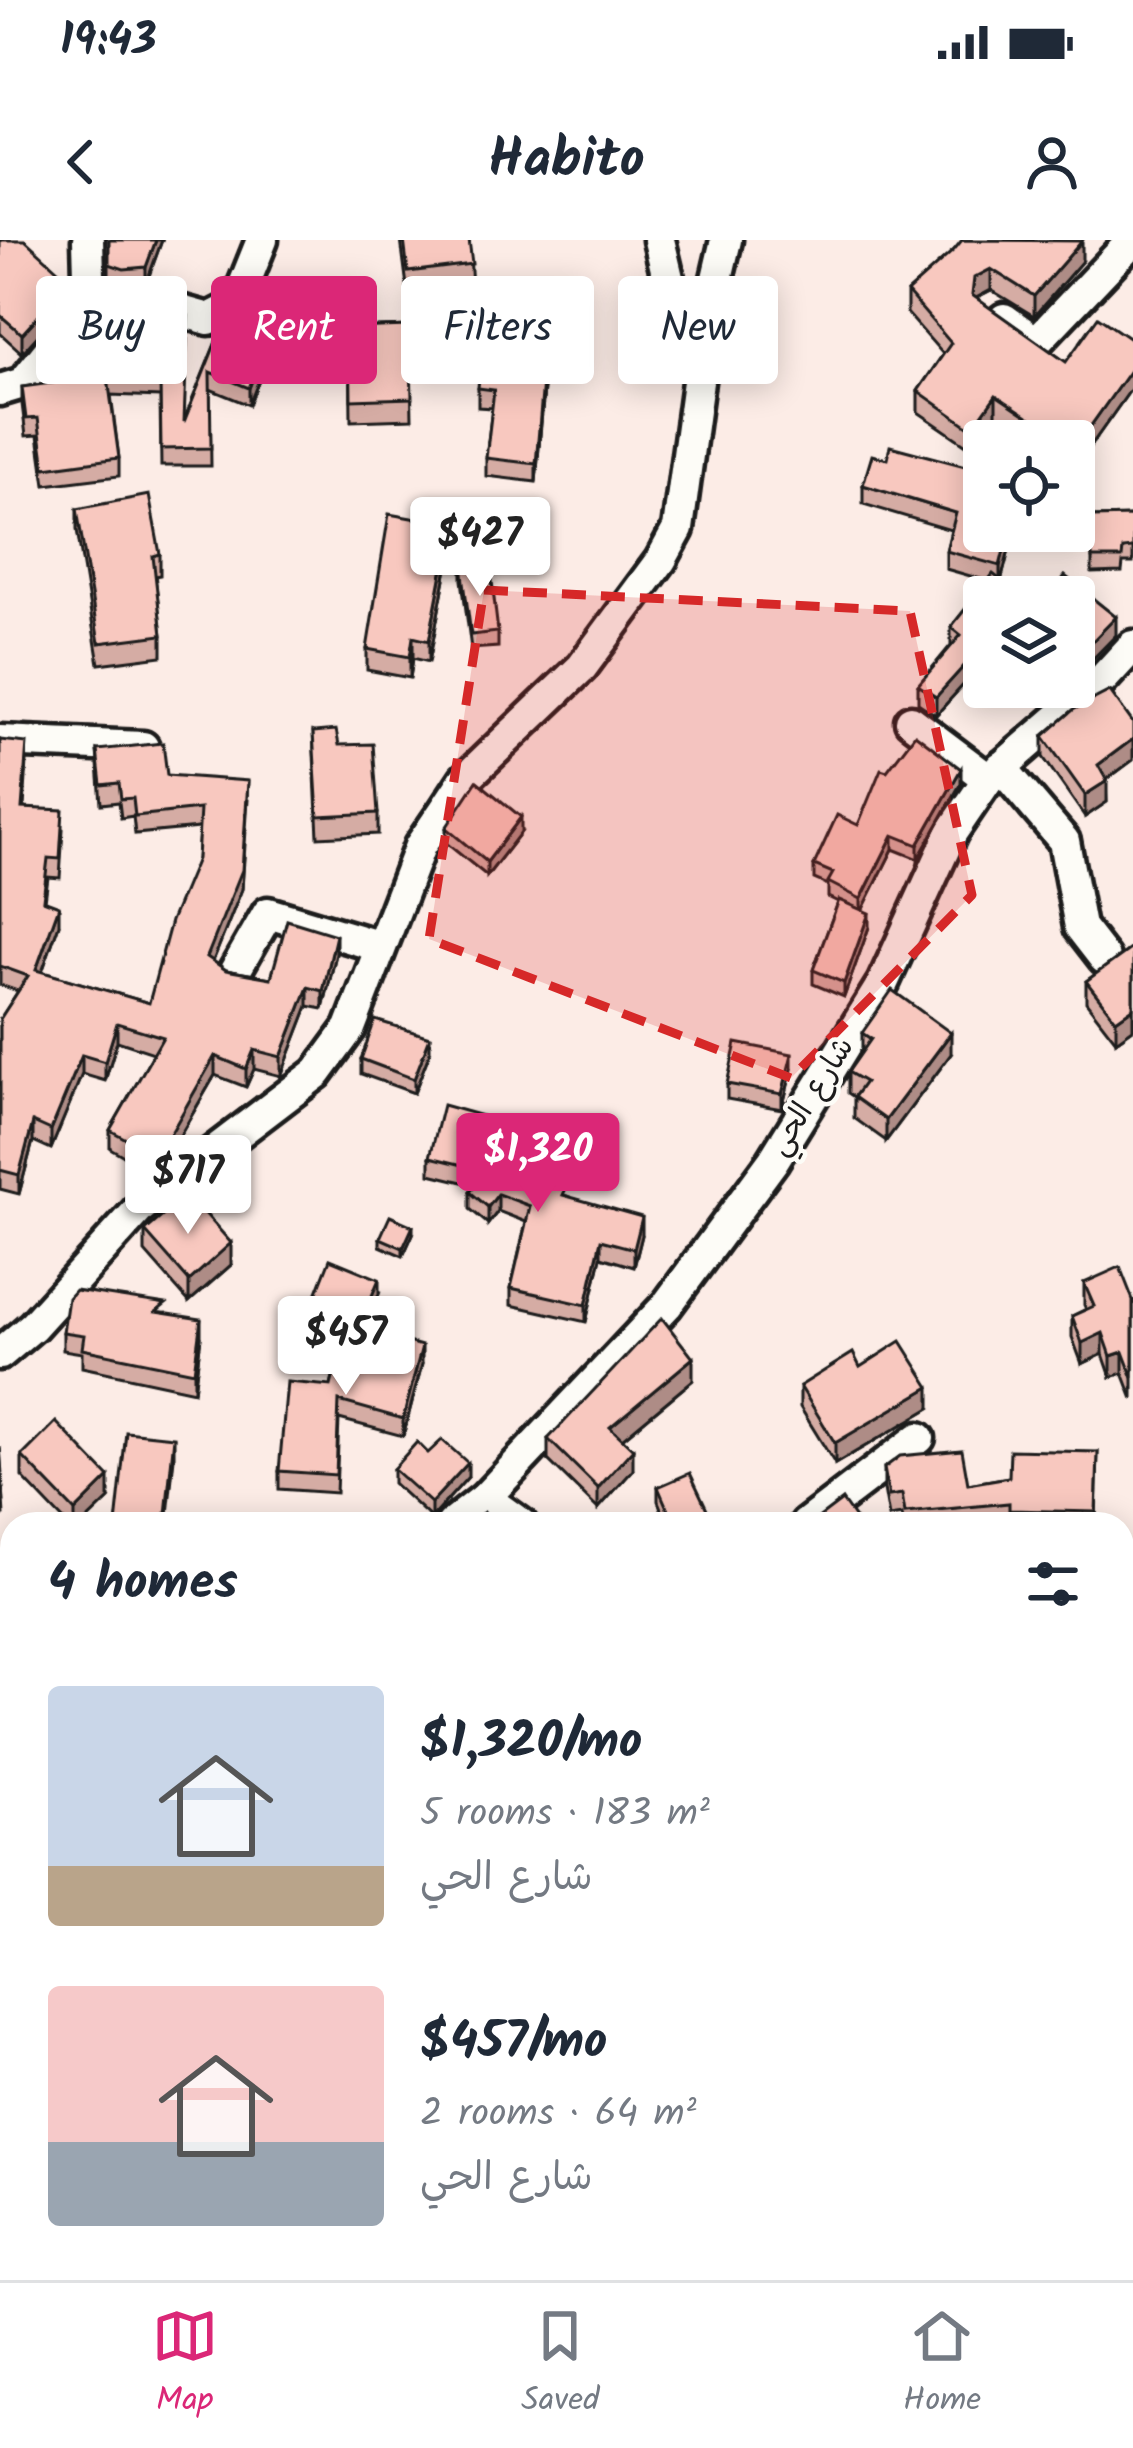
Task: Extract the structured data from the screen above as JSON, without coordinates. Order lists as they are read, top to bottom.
{
  "streets": {
    "street": ["شارع الحي"]
  },
  "page": {
    "status": "19:43",
    "header": "Habito",
    "chip": [
      "Buy",
      "Rent",
      "Filters",
      "New"
    ],
    "price": [
      "$427",
      "$1,320",
      "$717",
      "$457"
    ],
    "heading": "4 homes",
    "list": [
      {
        "name": "$1,320/mo",
        "note": "5 rooms · 183 m² · شارع الحي"
      },
      {
        "name": "$457/mo",
        "note": "2 rooms · 64 m² · شارع الحي"
      }
    ],
    "tabs": ["Map", "Saved", "Home"]
  }
}
